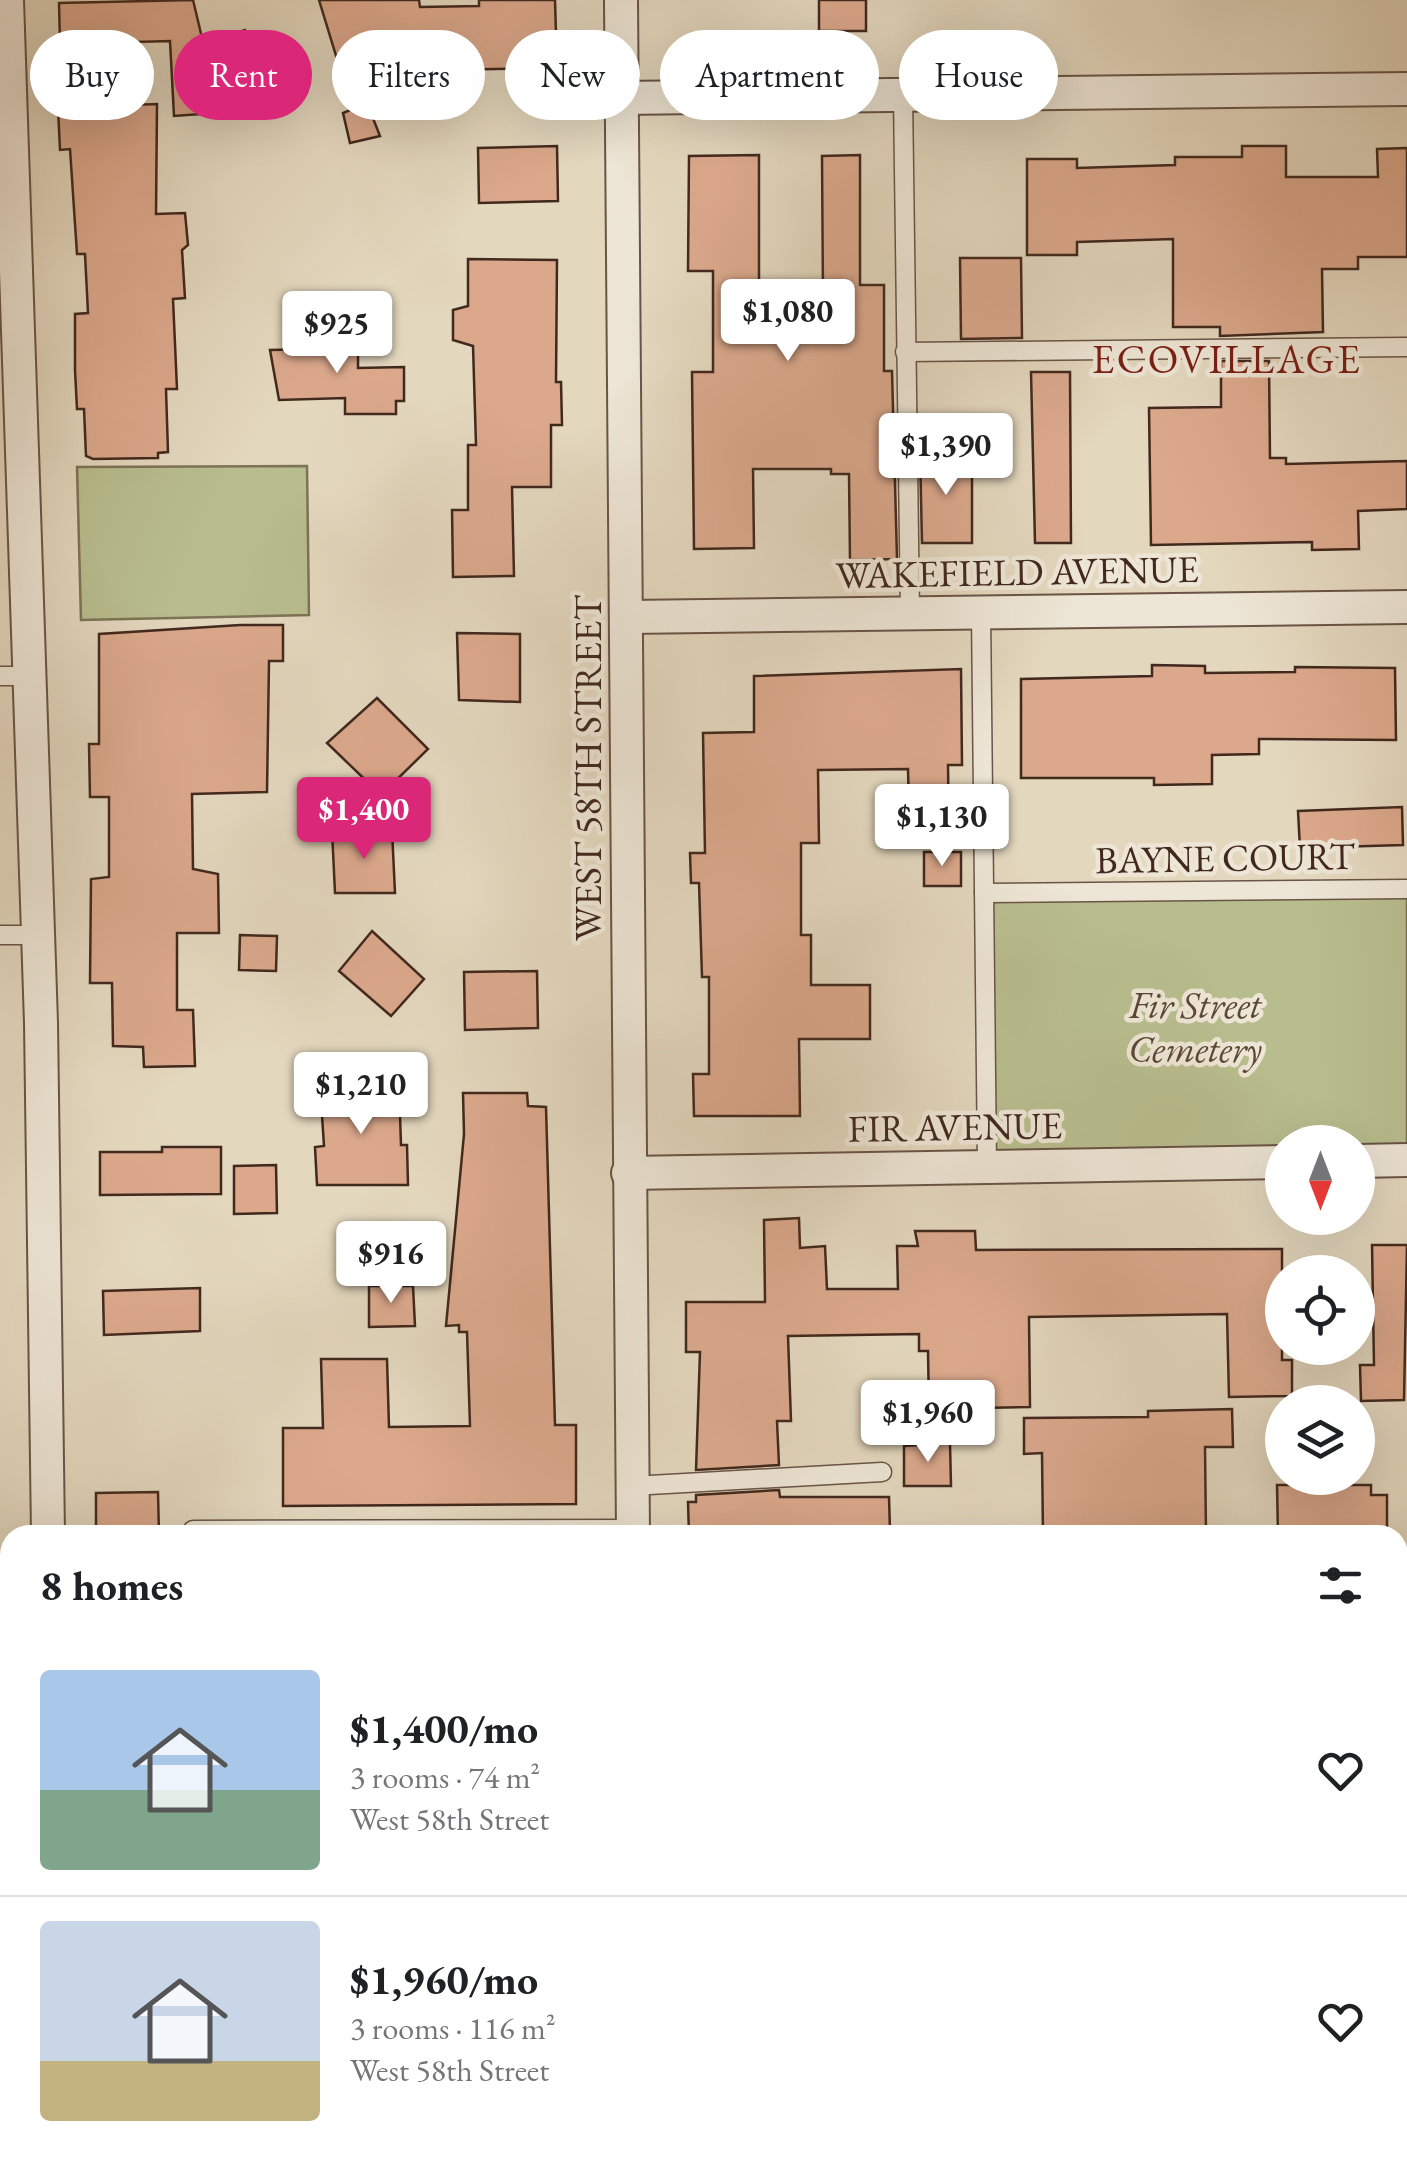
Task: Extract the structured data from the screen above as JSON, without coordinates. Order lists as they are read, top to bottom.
{
  "streets": {
    "street": ["WAKEFIELD AVENUE", "WEST 58TH STREET", "FIR AVENUE"],
    "lane": ["BAYNE COURT"]
  },
  "crossings": [
    ["WAKEFIELD AVENUE", "WEST 58TH STREET"],
    ["WEST 58TH STREET", "FIR AVENUE"]
  ],
  "districts": ["ECOVILLAGE"],
  "parks": ["Fir Street Cemetery"],
  "north": "bottom",
  "page": {
    "chip": [
      "Buy",
      "Rent",
      "Filters",
      "New",
      "Apartment",
      "House"
    ],
    "price": [
      "$1,080",
      "$925",
      "$1,390",
      "$1,400",
      "$1,130",
      "$1,210",
      "$916",
      "$1,960"
    ],
    "heading": "8 homes",
    "list": [
      {
        "name": "$1,400/mo",
        "note": "3 rooms · 74 m² · West 58th Street"
      },
      {
        "name": "$1,960/mo",
        "note": "3 rooms · 116 m² · West 58th Street"
      }
    ]
  }
}
